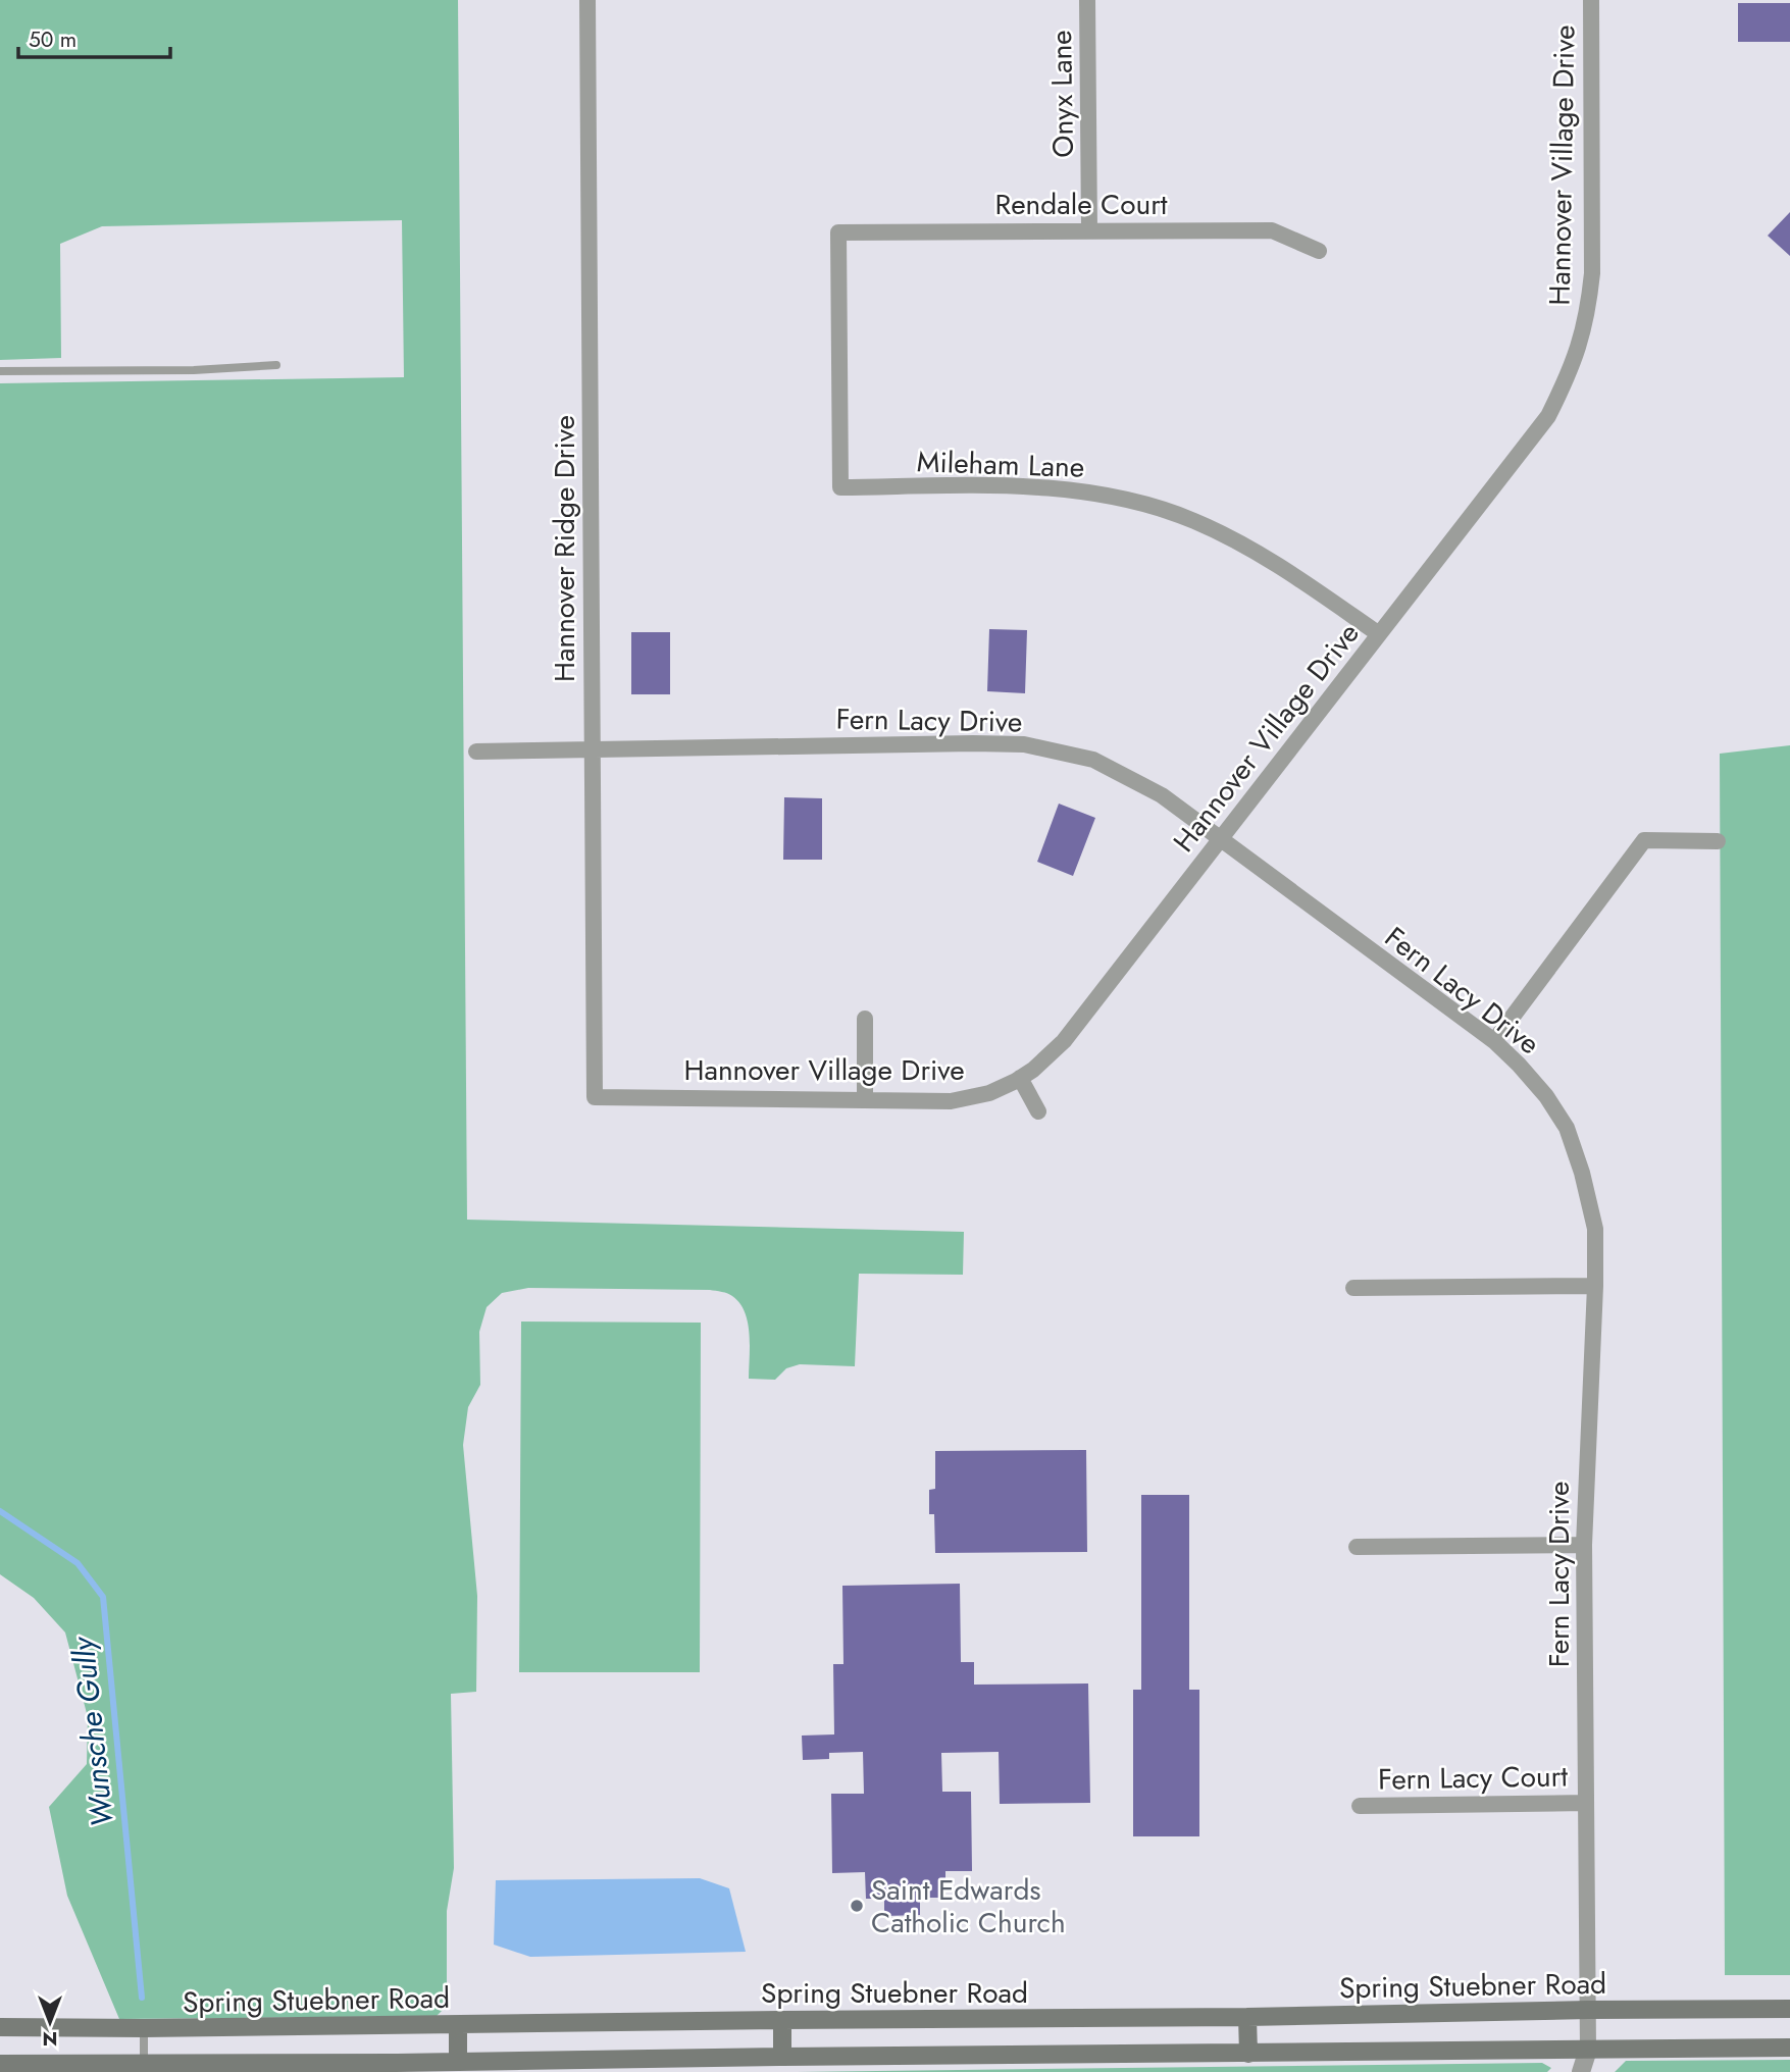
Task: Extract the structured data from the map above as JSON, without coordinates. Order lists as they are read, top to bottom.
{
  "streets": {
    "main road": ["Spring Stuebner Road"],
    "street": [
      "Onyx Lane",
      "Hannover Village Drive",
      "Rendale Court",
      "Mileham Lane",
      "Hannover Ridge Drive",
      "Fern Lacy Drive",
      "Fern Lacy Court"
    ]
  },
  "crossings": [
    ["Onyx Lane", "Rendale Court"],
    ["Hannover Village Drive", "Mileham Lane"],
    ["Hannover Village Drive", "Hannover Ridge Drive"],
    ["Hannover Village Drive", "Fern Lacy Drive"],
    ["Rendale Court", "Mileham Lane"],
    ["Hannover Ridge Drive", "Fern Lacy Drive"],
    ["Fern Lacy Drive", "Fern Lacy Court"],
    ["Fern Lacy Drive", "Spring Stuebner Road"]
  ],
  "water": ["Wunsche Gully"],
  "places": ["Saint Edwards Catholic Church"],
  "scale_bar": "50 m",
  "north": "bottom"
}
